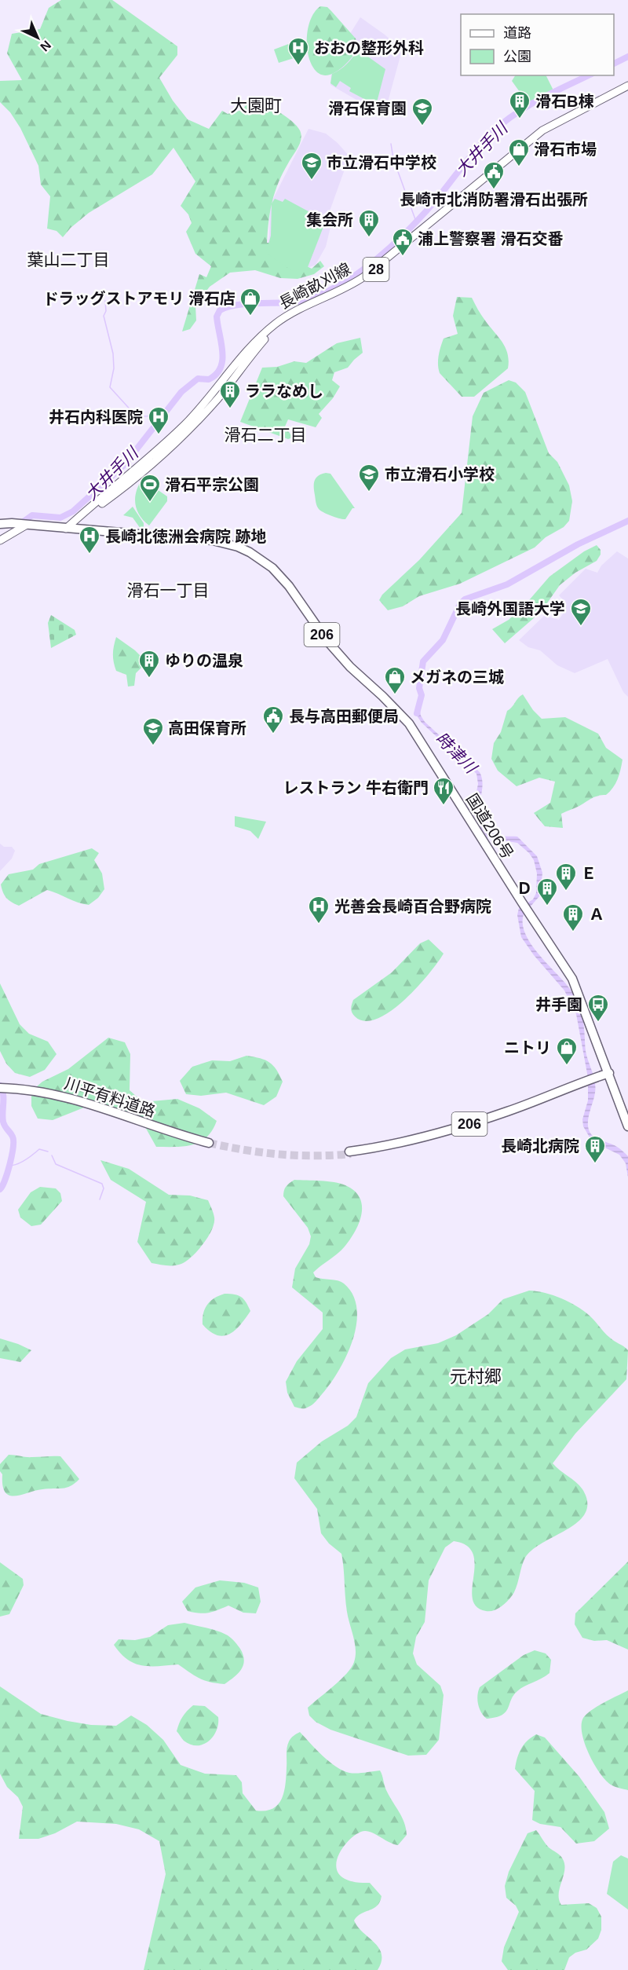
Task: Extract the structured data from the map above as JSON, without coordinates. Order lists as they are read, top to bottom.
{
  "streets": {
    "highway": ["206", "国道206号", "川平有料道路"],
    "main road": ["28", "長崎畝刈線"]
  },
  "crossings": [
    ["長崎畝刈線", "国道206号"],
    ["206", "国道206号"]
  ],
  "districts": [
    "大園町",
    "葉山二丁目",
    "滑石二丁目",
    "滑石一丁目",
    "元村郷"
  ],
  "water": ["大井手川", "時津川"],
  "places": {
    "hospital": [
      "おおの整形外科",
      "井石内科医院",
      "長崎北徳洲会病院 跡地",
      "光善会長崎百合野病院"
    ],
    "building": [
      "滑石B棟",
      "集会所",
      "ララなめし",
      "ゆりの温泉",
      "Ｅ",
      "Ｄ",
      "Ａ",
      "長崎北病院"
    ],
    "school or university": [
      "滑石保育園",
      "市立滑石中学校",
      "市立滑石小学校",
      "長崎外国語大学",
      "高田保育所"
    ],
    "shop": [
      "滑石市場",
      "ドラッグストアモリ 滑石店",
      "メガネの三城",
      "ニトリ"
    ],
    "public building": ["長崎市北消防署滑石出張所", "浦上警察署 滑石交番", "長与高田郵便局"],
    "sports": ["滑石平宗公園"],
    "restaurant": ["レストラン 牛右衛門"],
    "bus stop": ["井手園"]
  },
  "legend": ["道路", "公園"],
  "north": "bottom right"
}
